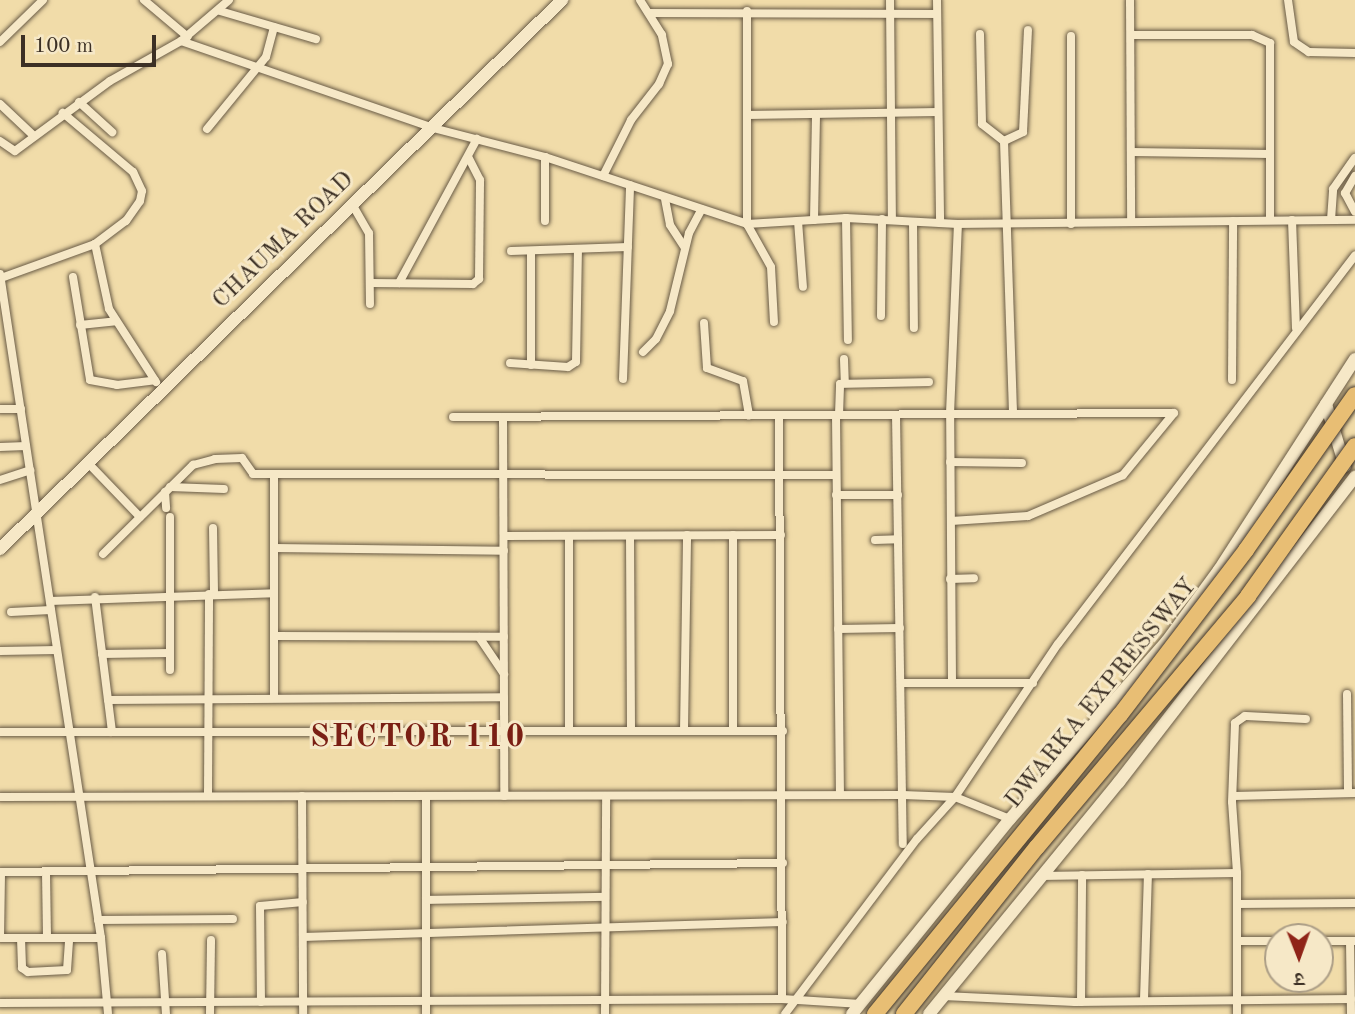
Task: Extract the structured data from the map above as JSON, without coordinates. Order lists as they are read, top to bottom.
{
  "streets": {
    "highway": ["DWARKA EXPRESSWAY"],
    "street": ["CHAUMA ROAD"]
  },
  "districts": ["SECTOR 110"],
  "scale_bar": "100 m",
  "north": "bottom"
}
